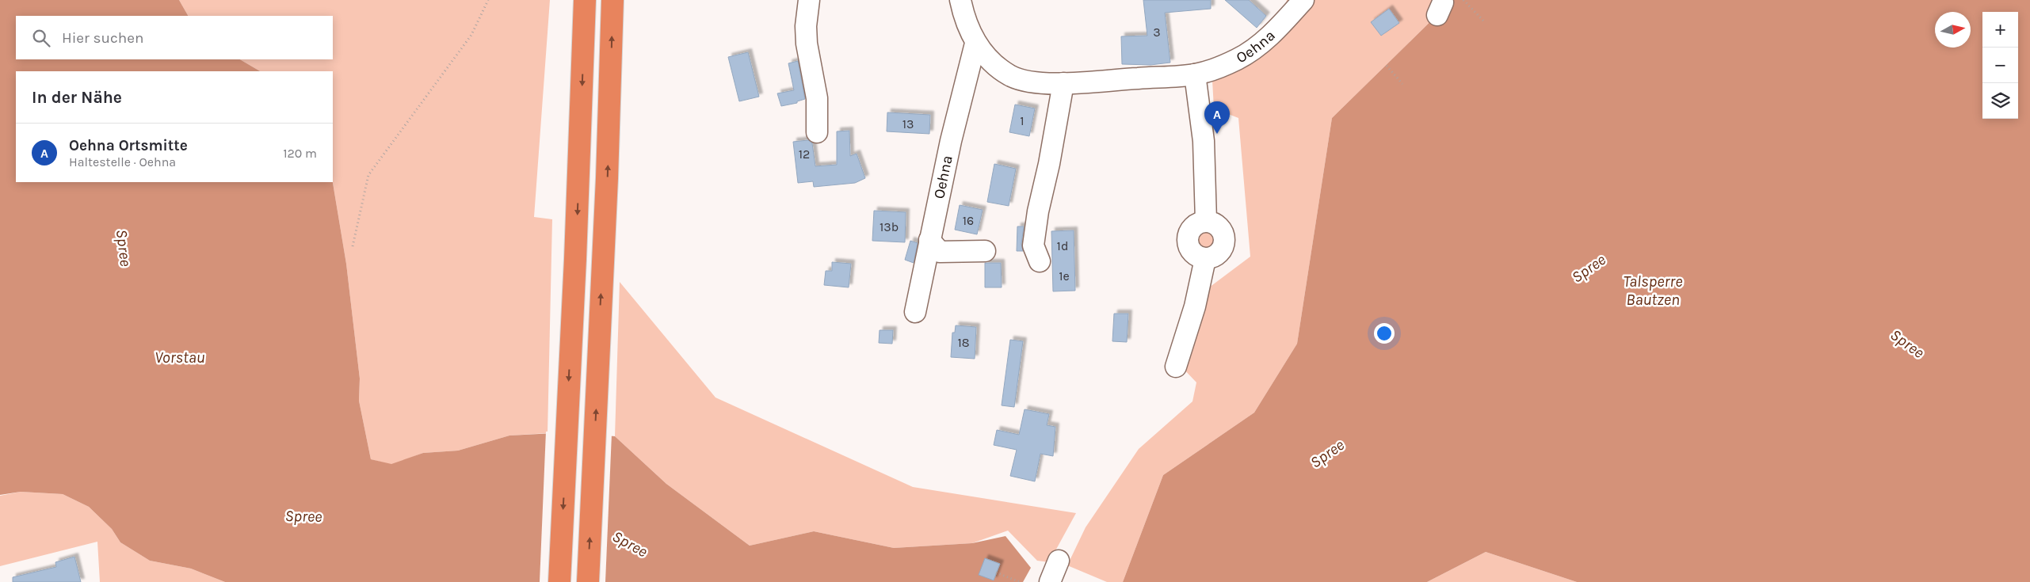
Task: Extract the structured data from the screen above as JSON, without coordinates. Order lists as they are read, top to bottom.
{
  "streets": {
    "street": ["Oehna"]
  },
  "water": ["Spree", "Talsperre Bautzen", "Vorstau"],
  "house_numbers": [
    "3",
    "1",
    "13",
    "12",
    "16",
    "13b",
    "1d",
    "1e",
    "18"
  ],
  "north": "right",
  "page": {
    "map_buttons": ["+", "−"],
    "search": "Hier suchen",
    "heading": "In der Nähe",
    "pins": "A",
    "list": [
      {
        "mark": "A",
        "name": "Oehna Ortsmitte",
        "note": "Haltestelle · Oehna",
        "value": "120 m"
      }
    ]
  }
}
